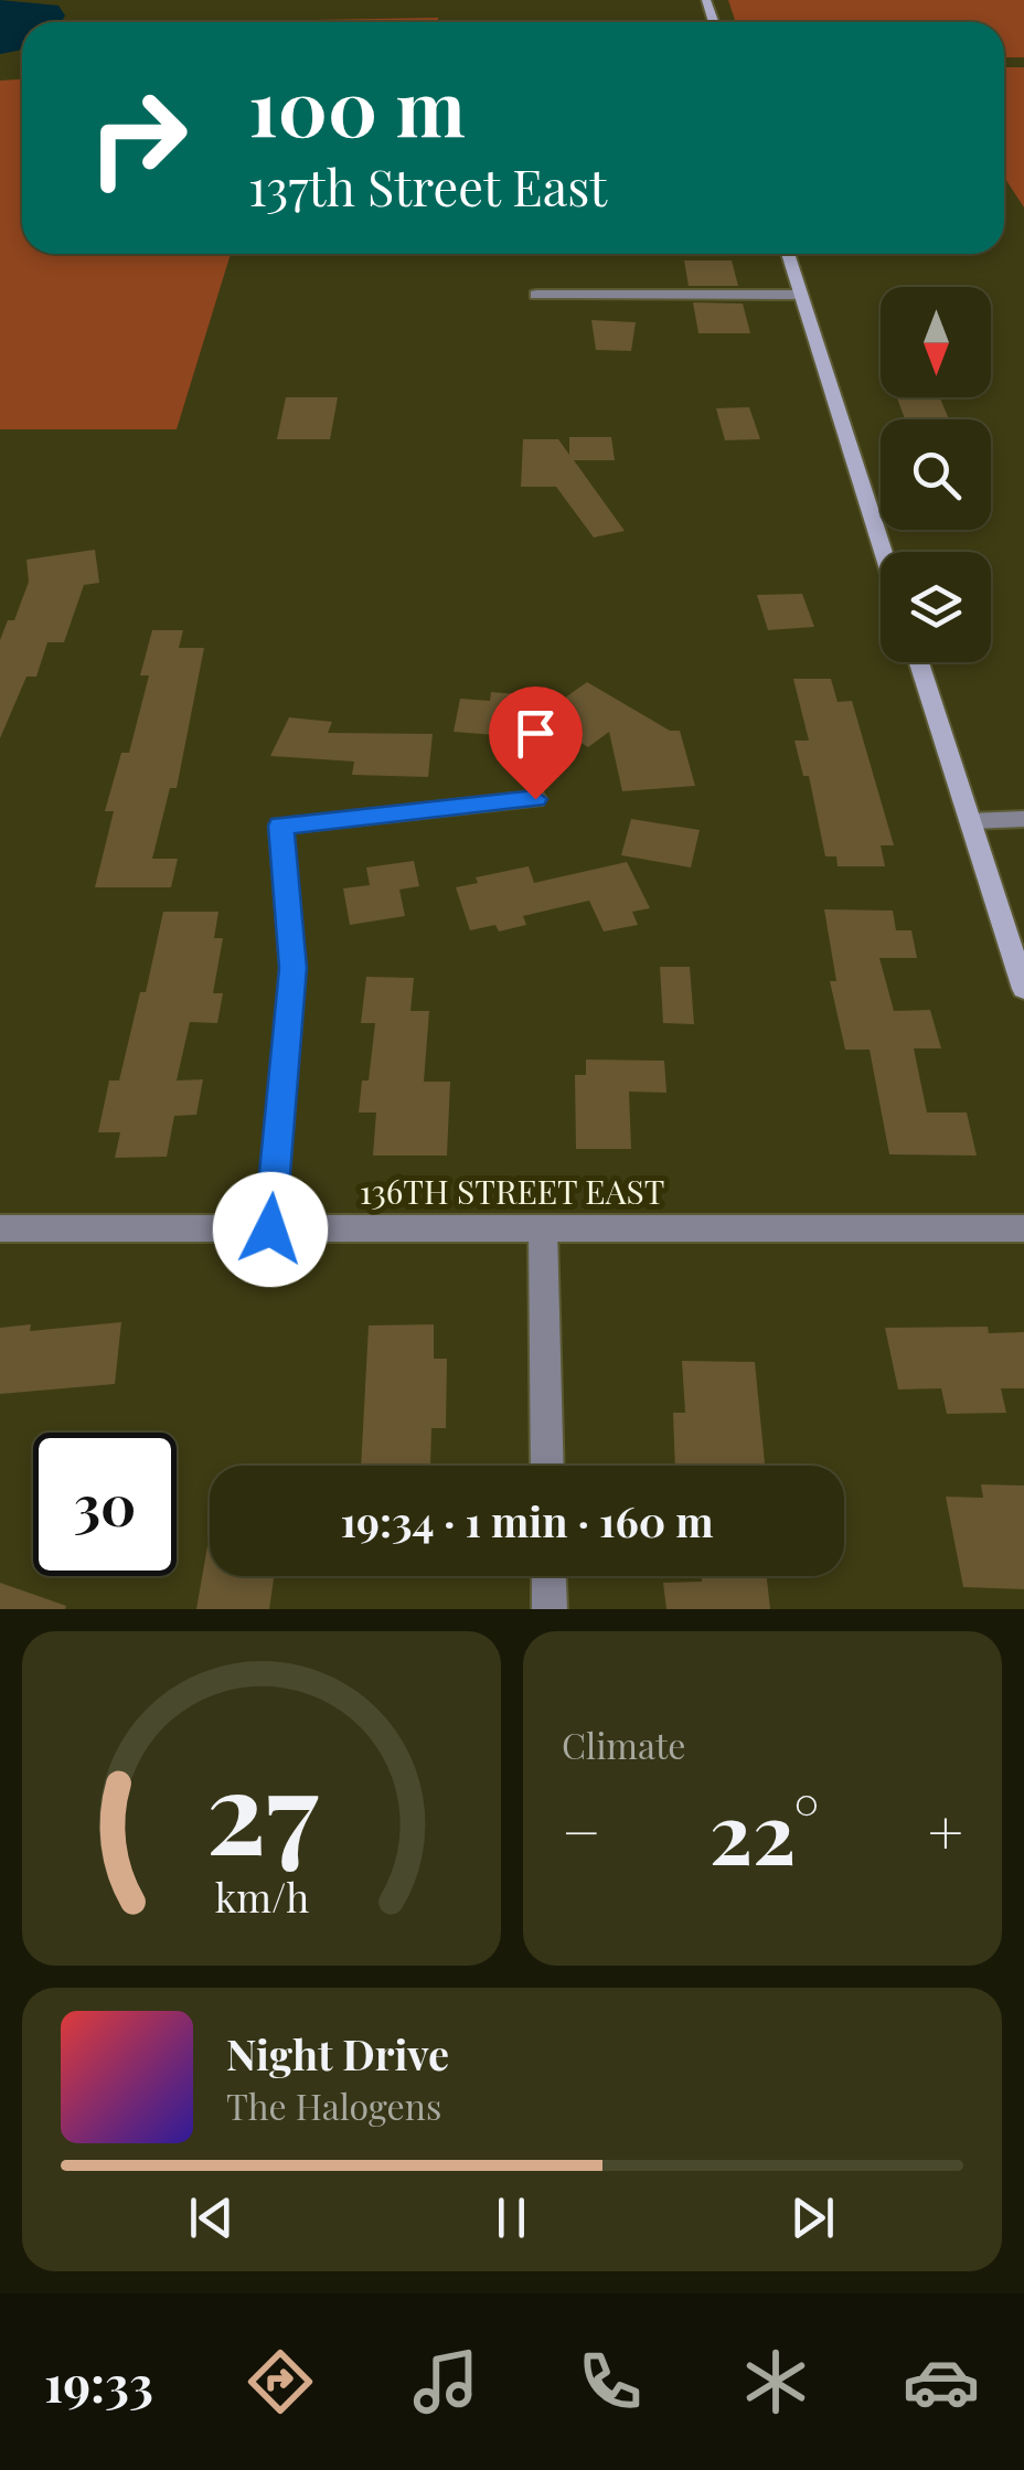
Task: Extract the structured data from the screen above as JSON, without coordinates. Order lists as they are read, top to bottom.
{
  "streets": {
    "street": ["136TH STREET EAST"]
  },
  "north": "bottom",
  "page": {
    "turn": ["100 m", "137th Street East"],
    "limit": "30",
    "trip": "19:34 · 1 min · 160 m",
    "tile": "Climate",
    "heat": ["−", "22°", "+"],
    "song": ["Night Drive", "The Halogens"],
    "tabs": "19:33",
    "gauge": ["27", "km/h"]
  }
}
